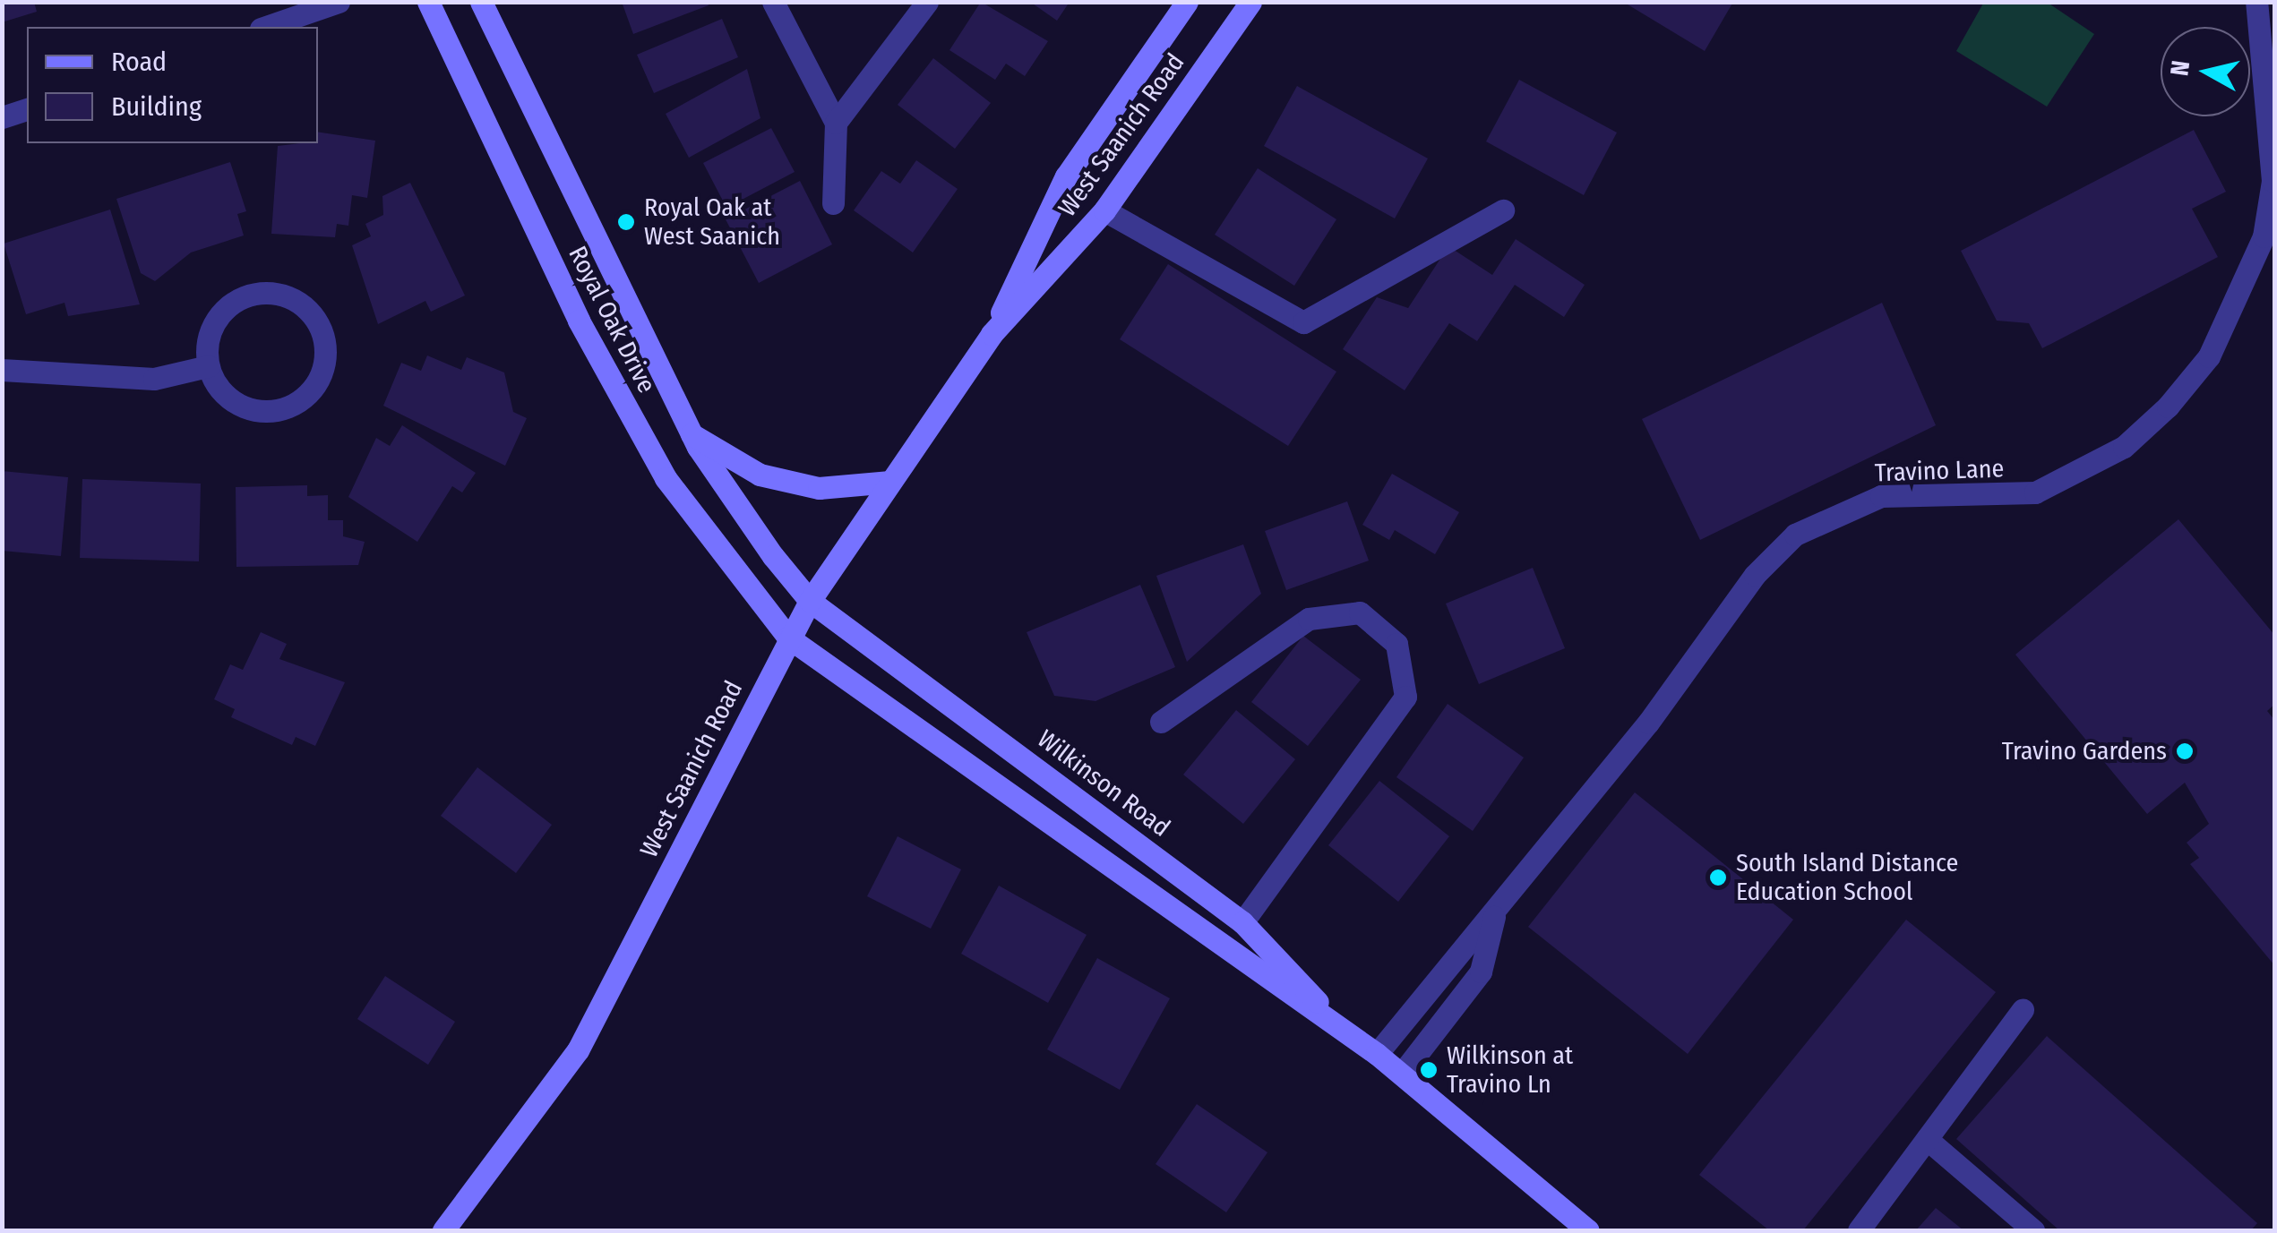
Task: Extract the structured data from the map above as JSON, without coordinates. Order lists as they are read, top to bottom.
{
  "streets": {
    "main road": ["West Saanich Road", "Royal Oak Drive", "Wilkinson Road"],
    "street": ["Travino Lane"]
  },
  "crossings": [
    ["West Saanich Road", "Royal Oak Drive"],
    ["West Saanich Road", "Wilkinson Road"],
    ["Royal Oak Drive", "Wilkinson Road"],
    ["Travino Lane", "Wilkinson Road"]
  ],
  "places": [
    "Royal Oak at West Saanich",
    "Travino Gardens",
    "South Island Distance Education School",
    "Wilkinson at Travino Ln"
  ],
  "legend": ["Road", "Building"],
  "north": "left"
}
